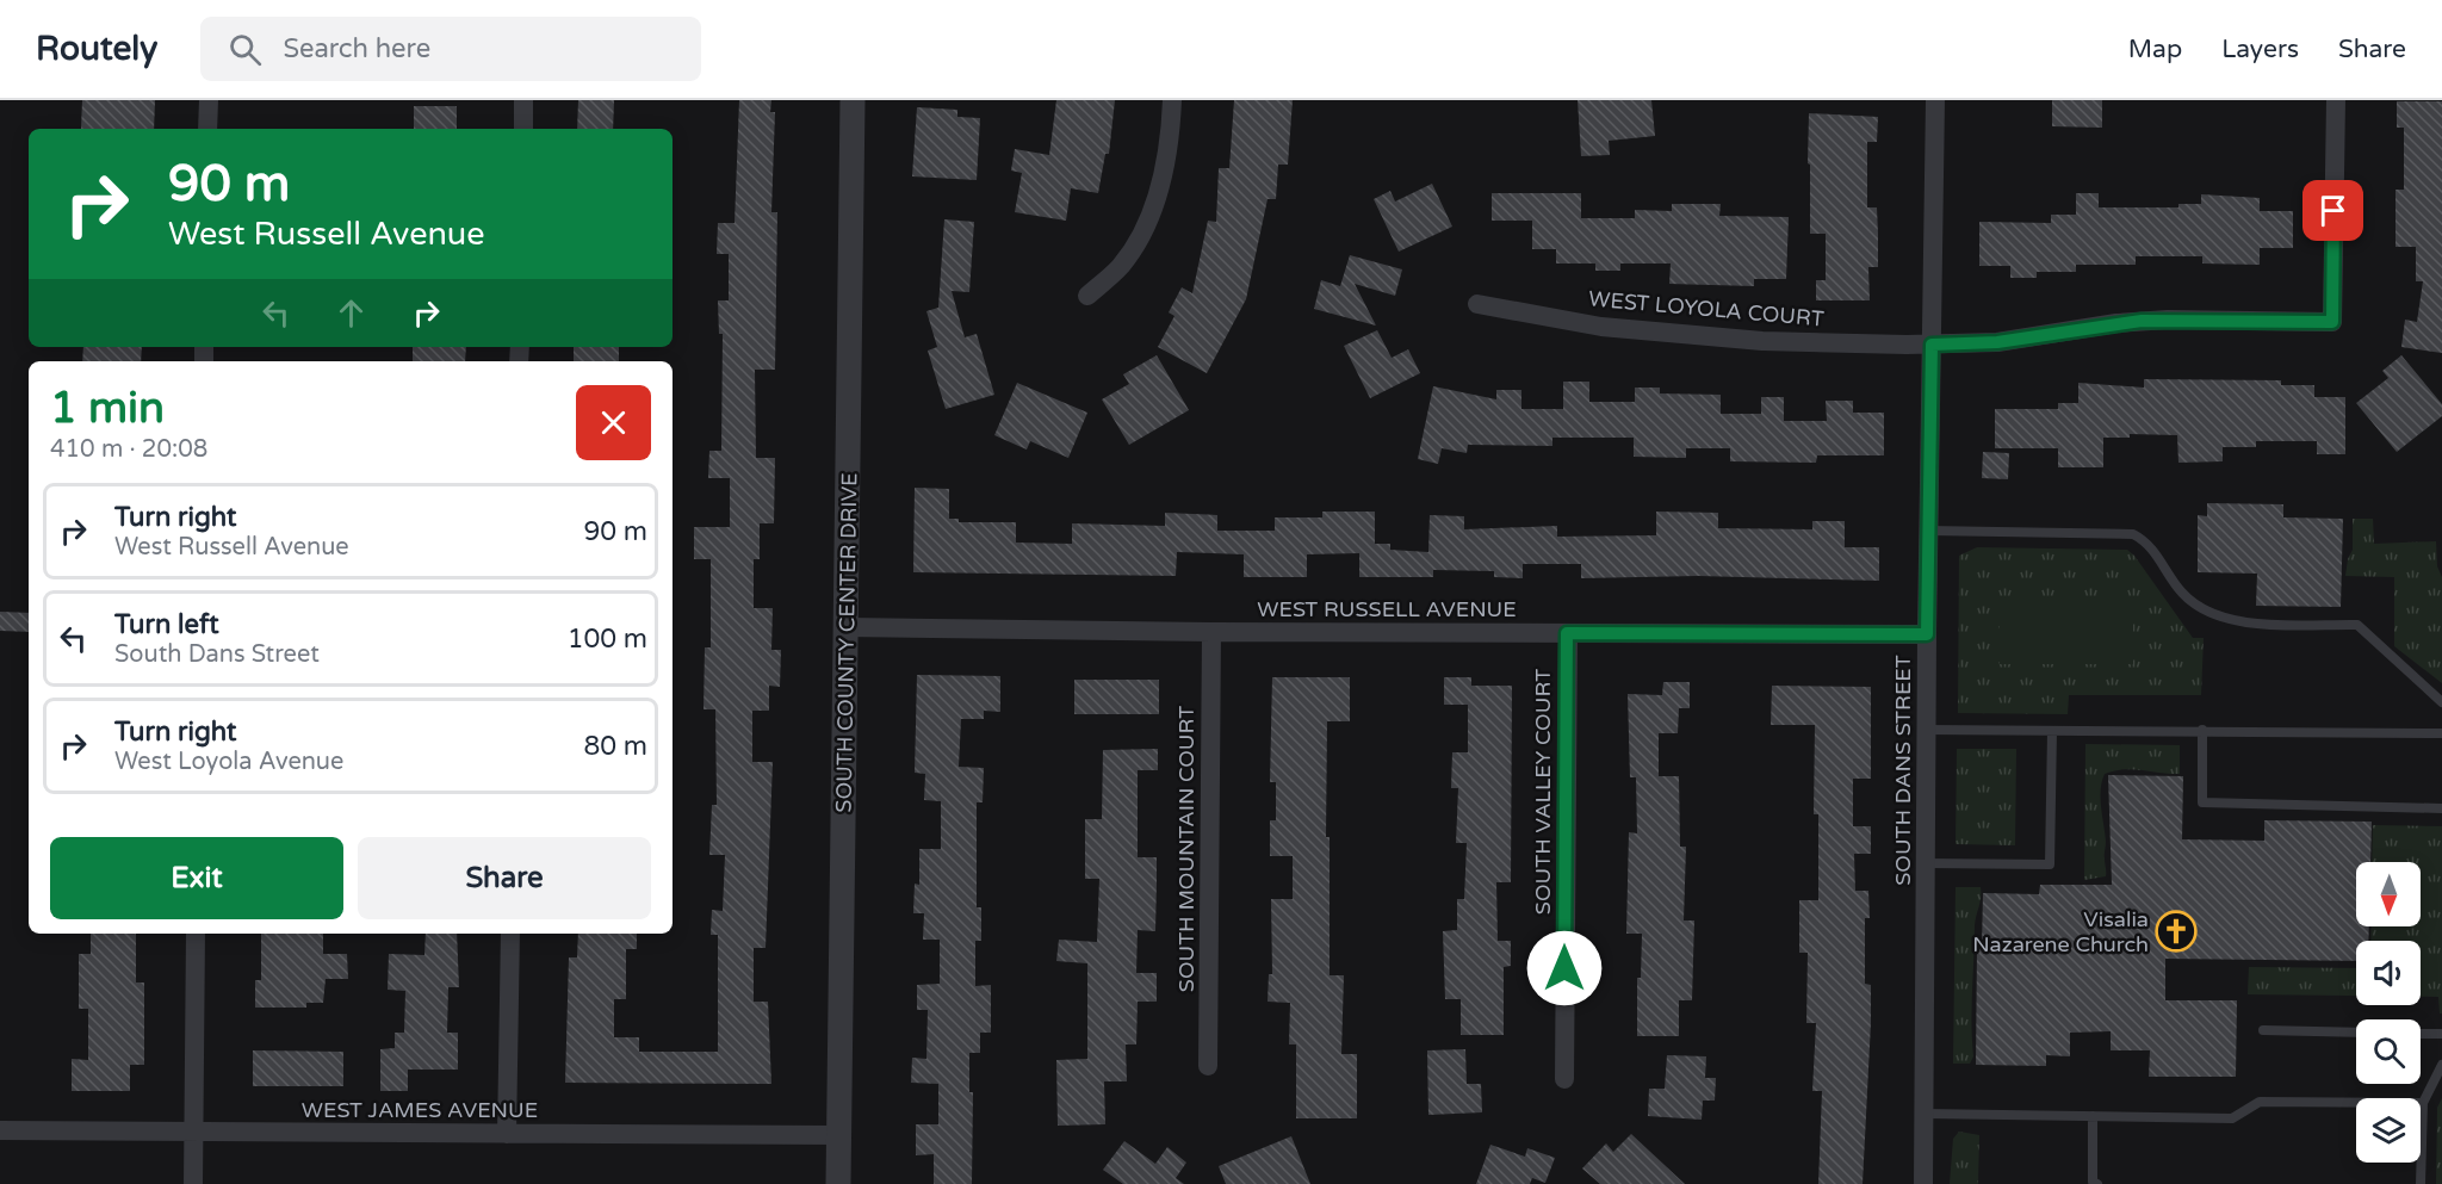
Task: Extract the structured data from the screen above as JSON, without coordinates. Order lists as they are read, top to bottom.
{
  "streets": {
    "street": [
      "WEST LOYOLA COURT",
      "WEST RUSSELL AVENUE",
      "SOUTH COUNTY CENTER DRIVE",
      "SOUTH DANS STREET",
      "SOUTH VALLEY COURT",
      "SOUTH MOUNTAIN COURT",
      "WEST JAMES AVENUE"
    ]
  },
  "crossings": [
    ["WEST LOYOLA COURT", "SOUTH DANS STREET"],
    ["WEST RUSSELL AVENUE", "SOUTH COUNTY CENTER DRIVE"],
    ["WEST RUSSELL AVENUE", "SOUTH DANS STREET"],
    ["WEST RUSSELL AVENUE", "SOUTH VALLEY COURT"],
    ["WEST RUSSELL AVENUE", "SOUTH MOUNTAIN COURT"],
    ["SOUTH COUNTY CENTER DRIVE", "WEST JAMES AVENUE"]
  ],
  "places": {
    "church": ["Visalia Nazarene Church"]
  },
  "north": "bottom",
  "page": {
    "header": "Routely",
    "search": "Search here",
    "nav": ["Map", "Layers", "Share"],
    "turn": ["90 m", "West Russell Avenue"],
    "heading": ["1 min", "410 m · 20:08"],
    "list": [
      {
        "name": "Turn right",
        "note": "West Russell Avenue",
        "value": "90 m"
      },
      {
        "name": "Turn left",
        "note": "South Dans Street",
        "value": "100 m"
      },
      {
        "name": "Turn right",
        "note": "West Loyola Avenue",
        "value": "80 m"
      }
    ],
    "buttons": ["Exit", "Share"]
  }
}
